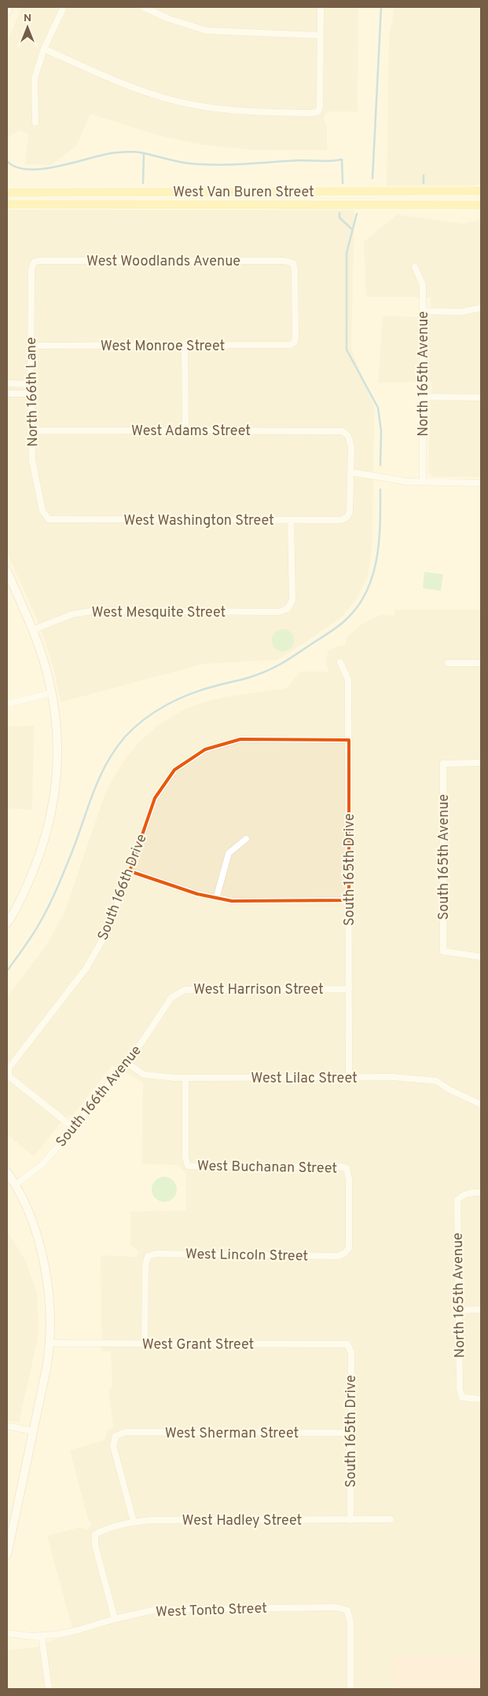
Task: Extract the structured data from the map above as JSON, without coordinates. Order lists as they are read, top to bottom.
{
  "streets": {
    "main road": ["West Van Buren Street"],
    "street": [
      "West Woodlands Avenue",
      "West Monroe Street",
      "North 165th Avenue",
      "North 166th Lane",
      "West Adams Street",
      "West Washington Street",
      "West Mesquite Street",
      "South 165th Avenue",
      "South 165th Drive",
      "South 166th Drive",
      "West Harrison Street",
      "West Lilac Street",
      "South 166th Avenue",
      "West Buchanan Street",
      "West Lincoln Street",
      "West Grant Street",
      "West Sherman Street",
      "West Hadley Street",
      "West Tonto Street"
    ]
  },
  "crossings": [
    ["West Woodlands Avenue", "West Monroe Street"],
    ["West Woodlands Avenue", "North 166th Lane"],
    ["West Monroe Street", "North 166th Lane"],
    ["North 166th Lane", "West Adams Street"],
    ["North 166th Lane", "West Washington Street"],
    ["West Adams Street", "West Washington Street"],
    ["West Washington Street", "West Mesquite Street"],
    ["South 165th Drive", "South 166th Drive"],
    ["South 165th Drive", "West Harrison Street"],
    ["South 165th Drive", "West Lilac Street"],
    ["South 165th Drive", "West Grant Street"],
    ["South 165th Drive", "West Sherman Street"],
    ["South 165th Drive", "West Hadley Street"],
    ["South 166th Drive", "South 166th Avenue"],
    ["West Harrison Street", "South 166th Avenue"],
    ["West Lilac Street", "South 166th Avenue"],
    ["West Lilac Street", "West Buchanan Street"],
    ["West Buchanan Street", "West Lincoln Street"],
    ["West Lincoln Street", "West Grant Street"],
    ["West Sherman Street", "West Hadley Street"],
    ["West Hadley Street", "West Tonto Street"]
  ],
  "north": "top"
}
